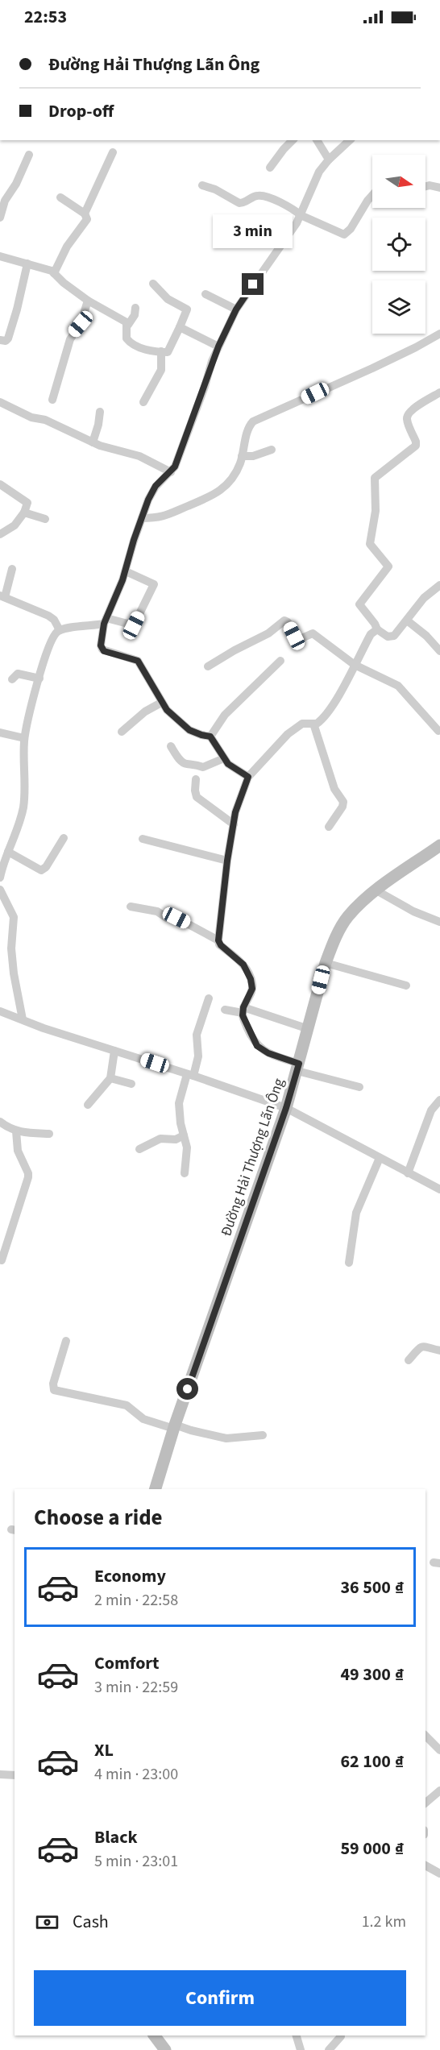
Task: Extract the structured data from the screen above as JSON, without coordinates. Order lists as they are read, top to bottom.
{
  "streets": {
    "street": ["Đường Hải Thượng Lãn Ông"]
  },
  "north": "right",
  "page": {
    "status": "22:53",
    "banner": ["Đường Hải Thượng Lãn Ông", "Drop-off"],
    "bubble": "3 min",
    "heading": "Choose a ride",
    "list": [
      {
        "name": "Economy",
        "note": "2 min · 22:58",
        "value": "36 500 ₫"
      },
      {
        "name": "Comfort",
        "note": "3 min · 22:59",
        "value": "49 300 ₫"
      },
      {
        "name": "XL",
        "note": "4 min · 23:00",
        "value": "62 100 ₫"
      },
      {
        "name": "Black",
        "note": "5 min · 23:01",
        "value": "59 000 ₫"
      }
    ],
    "pay": ["Cash", "1.2 km"],
    "buttons": "Confirm"
  }
}
